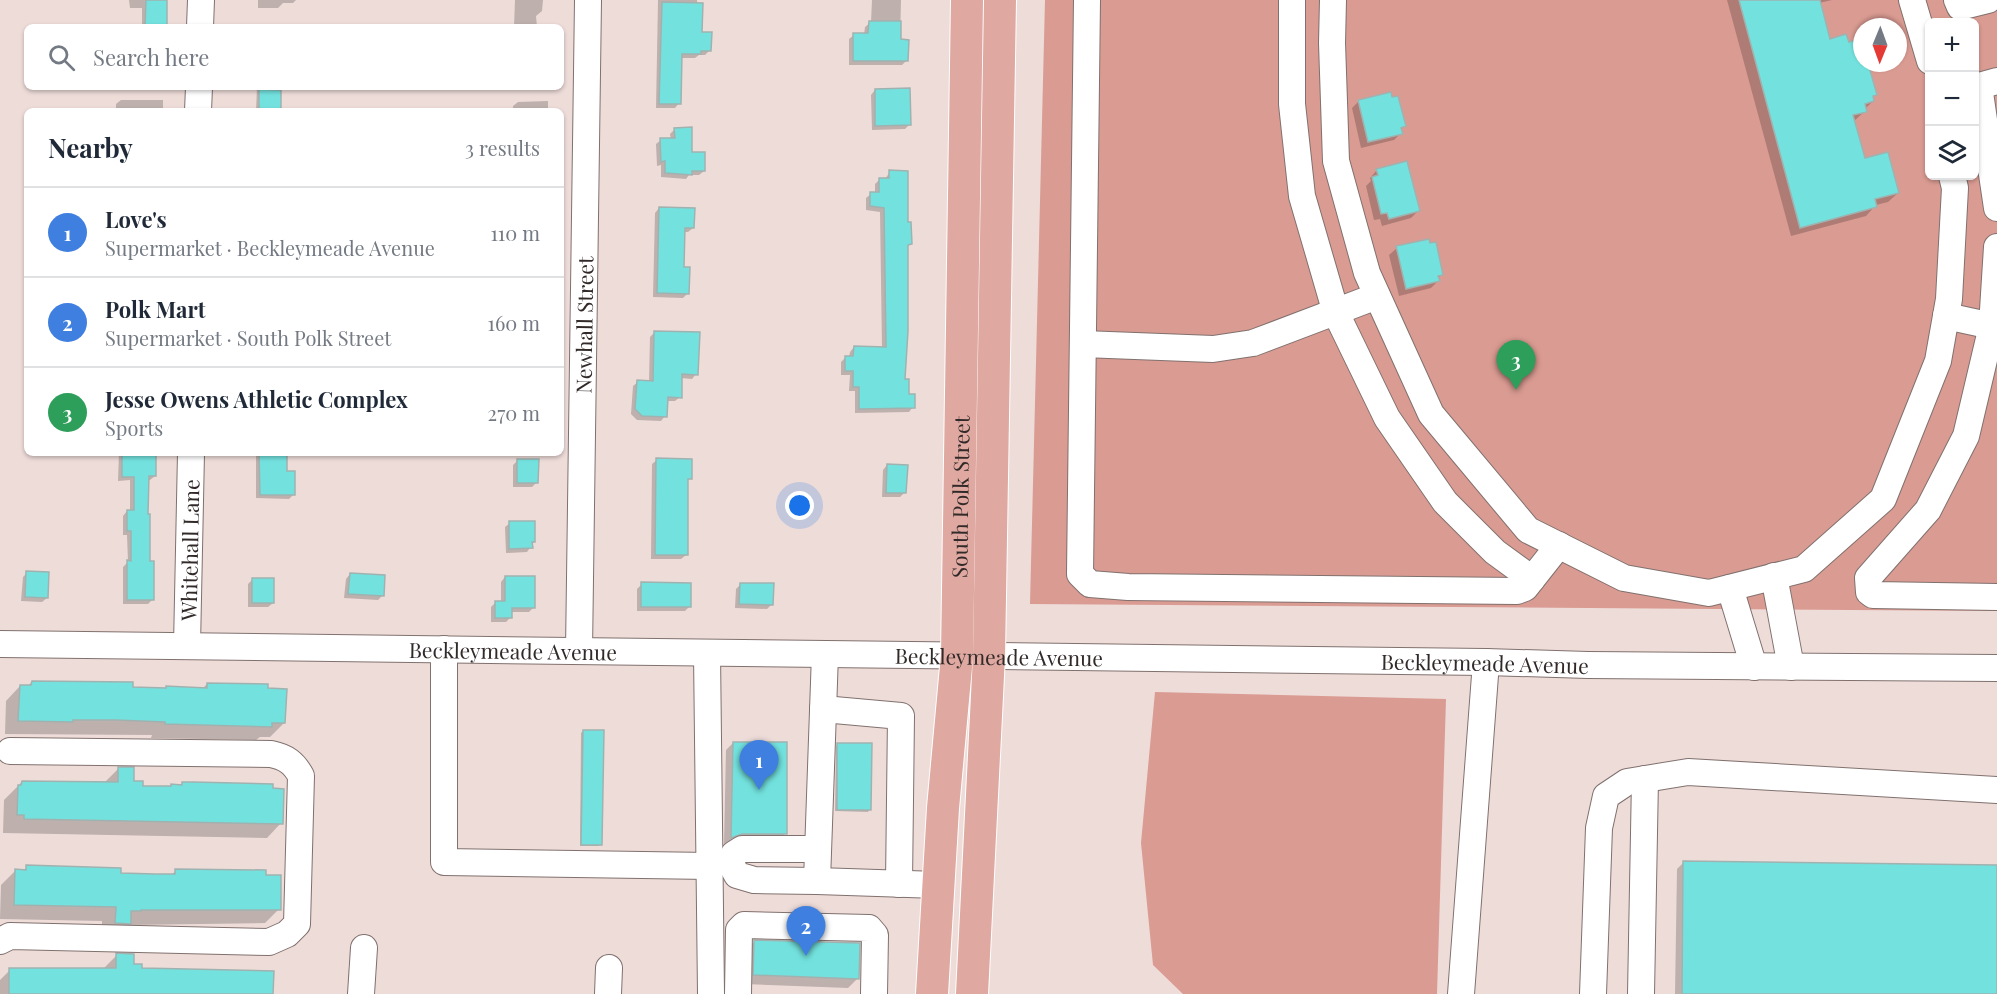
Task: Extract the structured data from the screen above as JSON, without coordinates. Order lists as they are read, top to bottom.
{
  "streets": {
    "main road": ["South Polk Street"],
    "street": ["Newhall Street", "Whitehall Lane", "Beckleymeade Avenue"]
  },
  "crossings": [
    ["Newhall Street", "Beckleymeade Avenue"],
    ["South Polk Street", "Beckleymeade Avenue"],
    ["Whitehall Lane", "Beckleymeade Avenue"]
  ],
  "north": "bottom",
  "page": {
    "map_buttons": ["+", "−"],
    "search": "Search here",
    "heading": ["Nearby", "3 results"],
    "list": [
      {
        "mark": "1",
        "name": "Love's",
        "note": "Supermarket · Beckleymeade Avenue",
        "value": "110 m"
      },
      {
        "mark": "2",
        "name": "Polk Mart",
        "note": "Supermarket · South Polk Street",
        "value": "160 m"
      },
      {
        "mark": "3",
        "name": "Jesse Owens Athletic Complex",
        "note": "Sports",
        "value": "270 m"
      }
    ],
    "pins": ["3", "1", "2"]
  }
}
